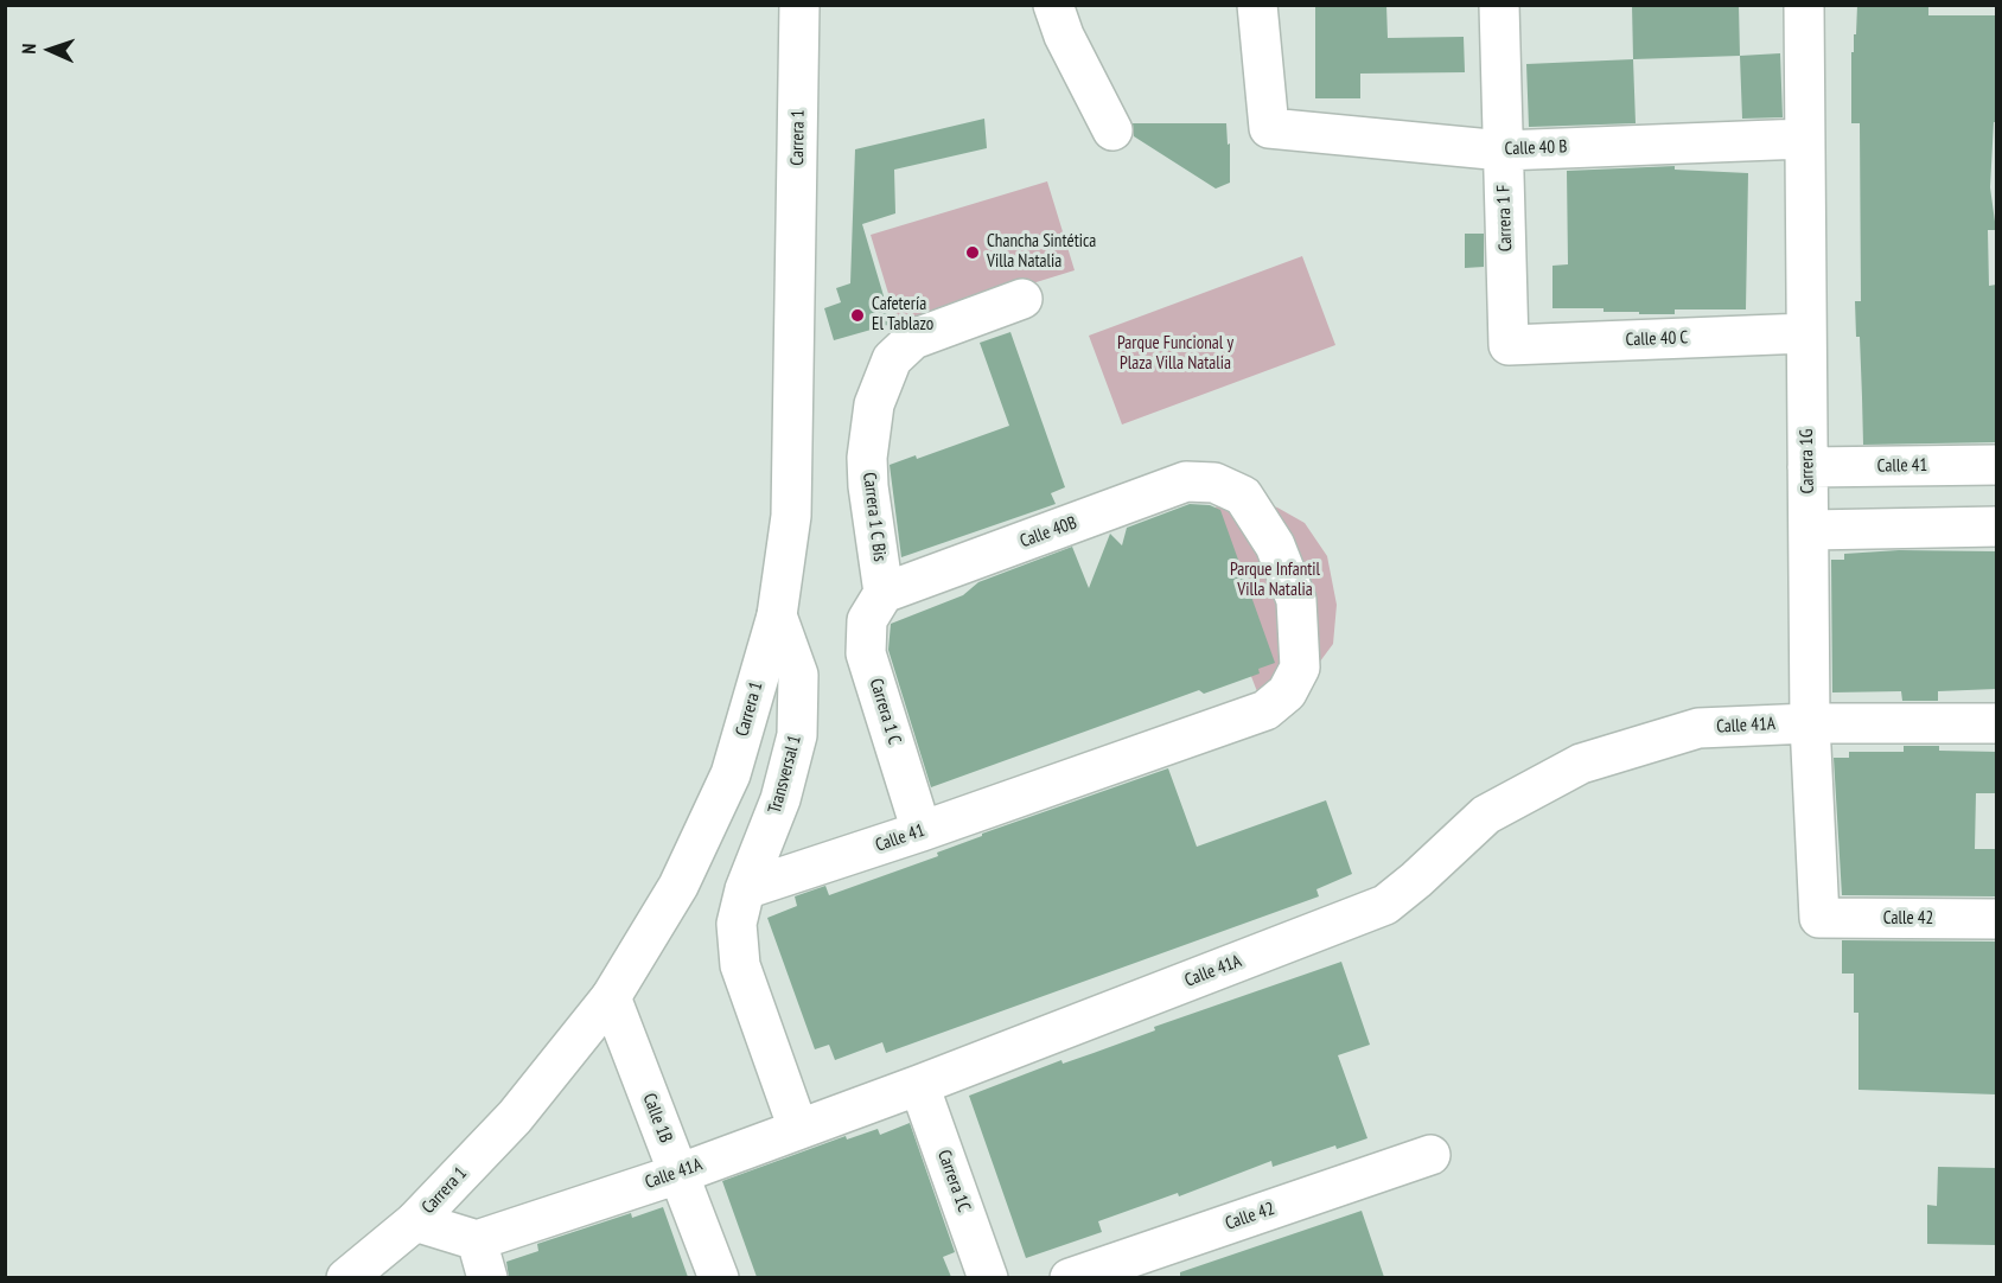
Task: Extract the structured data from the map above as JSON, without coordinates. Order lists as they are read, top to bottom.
{
  "streets": {
    "street": [
      "Carrera 1",
      "Calle 40 B",
      "Carrera 1 F",
      "Calle 40 C",
      "Carrera 1G",
      "Calle 41",
      "Carrera 1 C Bis",
      "Calle 40B",
      "Carrera 1 C",
      "Calle 41A",
      "Transversal 1",
      "Calle 42",
      "Calle 1B",
      "Carrera 1C"
    ]
  },
  "crossings": [
    ["Carrera 1", "Transversal 1"],
    ["Carrera 1", "Calle 1B"],
    ["Calle 40 B", "Carrera 1 F"],
    ["Calle 40 B", "Carrera 1G"],
    ["Carrera 1 F", "Calle 40 C"],
    ["Calle 40 C", "Carrera 1G"],
    ["Carrera 1G", "Calle 41"],
    ["Carrera 1G", "Calle 41A"],
    ["Carrera 1G", "Calle 42"],
    ["Calle 41", "Calle 40B"],
    ["Calle 41", "Carrera 1 C"],
    ["Calle 41", "Transversal 1"],
    ["Carrera 1 C Bis", "Calle 40B"],
    ["Carrera 1 C Bis", "Carrera 1 C"],
    ["Calle 40B", "Carrera 1 C"],
    ["Calle 41A", "Calle 1B"],
    ["Calle 41A", "Carrera 1C"]
  ],
  "parks": ["Parque Funcional y Plaza Villa Natalia", "Parque Infantil Villa Natalia"],
  "places": ["Chancha Sintética Villa Natalia", "Cafetería El Tablazo"],
  "north": "left"
}
